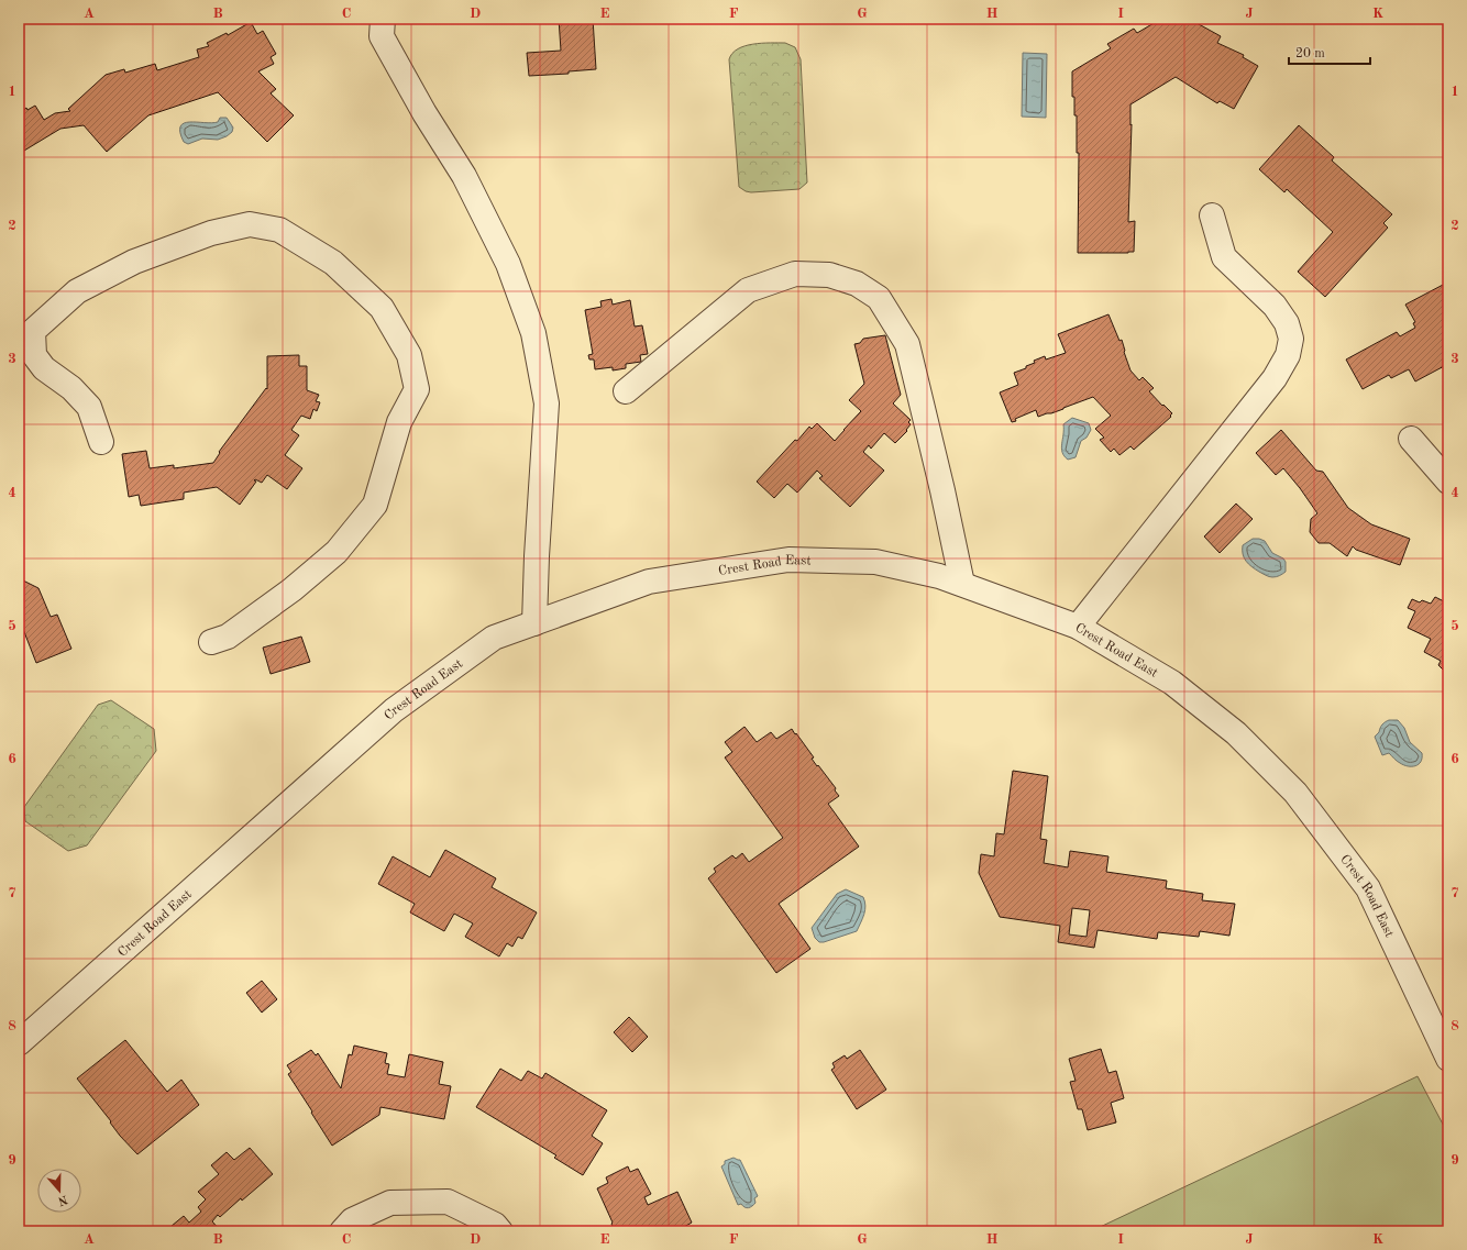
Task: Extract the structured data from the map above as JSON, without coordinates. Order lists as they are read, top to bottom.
{
  "streets": {
    "street": ["Crest Road East"]
  },
  "scale_bar": "20 m",
  "north": "bottom",
  "grid": {
    "columns": [
      "A",
      "B",
      "C",
      "D",
      "E",
      "F",
      "G",
      "H",
      "I",
      "J",
      "K"
    ],
    "rows": [
      "1",
      "2",
      "3",
      "4",
      "5",
      "6",
      "7",
      "8",
      "9"
    ]
  }
}
